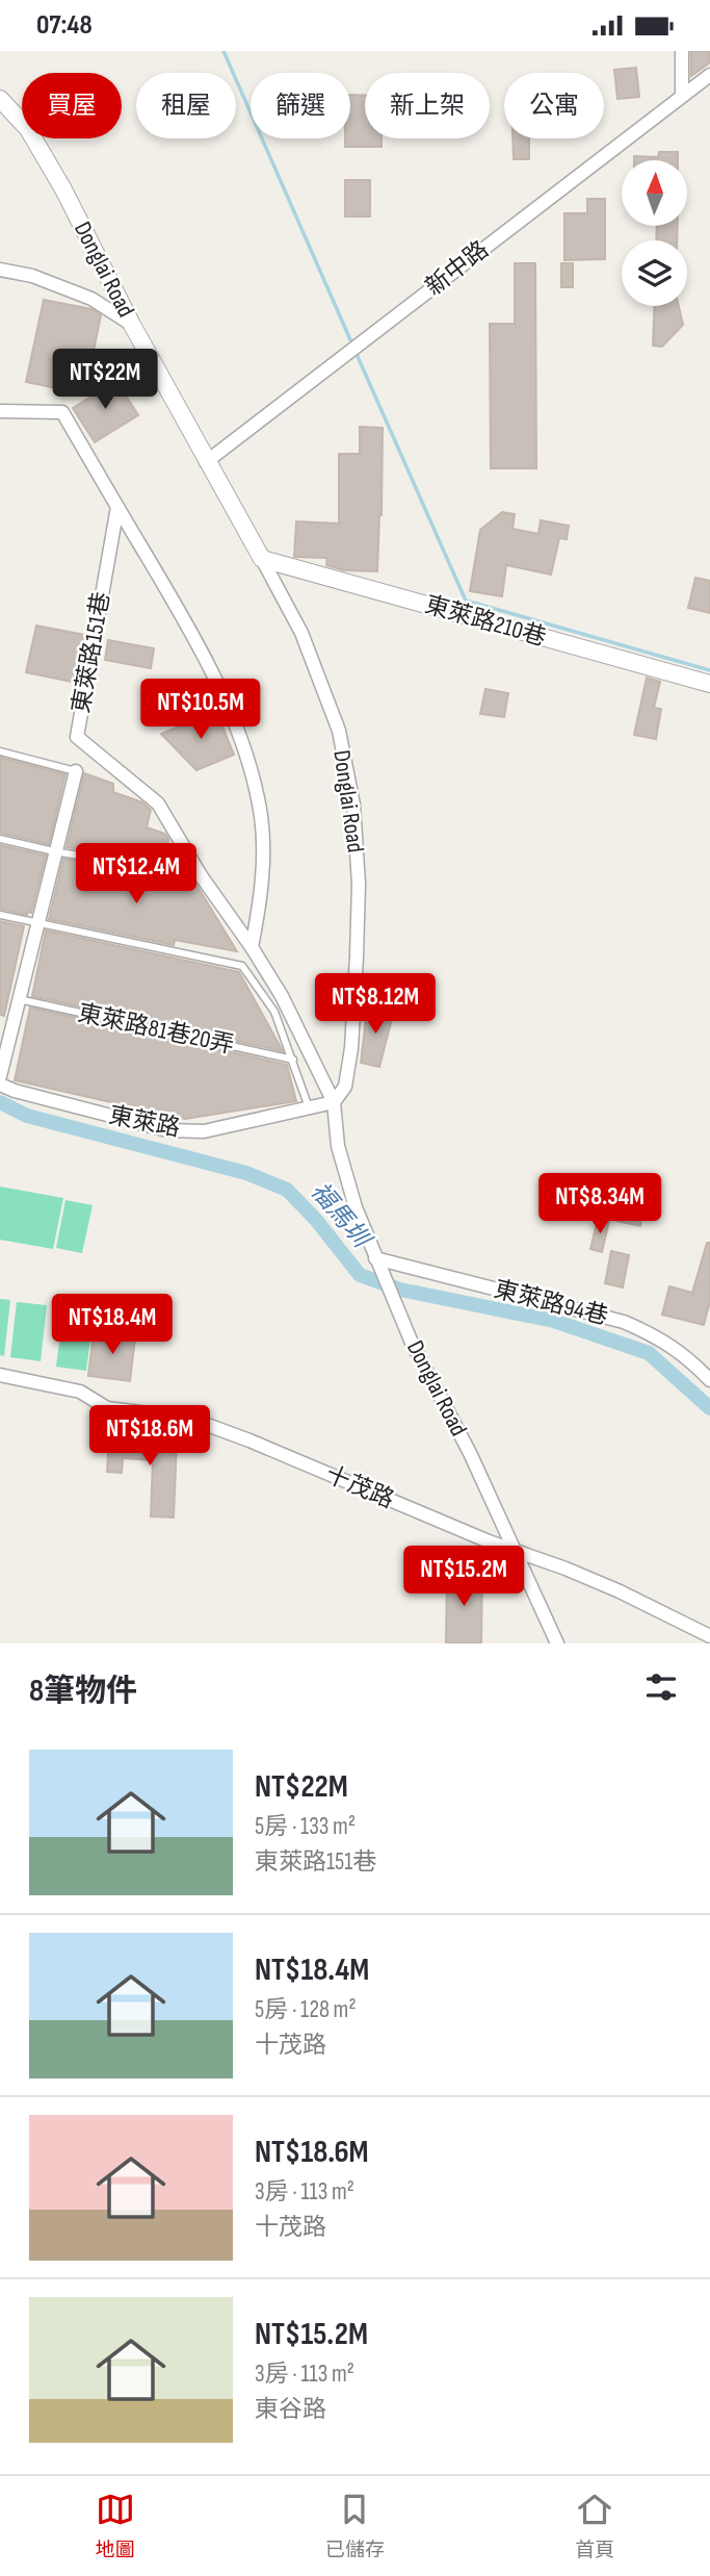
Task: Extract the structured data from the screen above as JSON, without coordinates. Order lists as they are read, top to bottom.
{
  "streets": {
    "street": [
      "新中路",
      "Donglai Road",
      "東萊路210巷",
      "東萊路151巷",
      "東萊路",
      "東萊路94巷",
      "十茂路"
    ],
    "lane": ["東萊路81巷20弄"]
  },
  "crossings": [
    ["新中路", "Donglai Road"],
    ["Donglai Road", "東萊路210巷"],
    ["Donglai Road", "東萊路151巷"],
    ["Donglai Road", "東萊路"],
    ["Donglai Road", "東萊路94巷"],
    ["Donglai Road", "十茂路"],
    ["東萊路151巷", "東萊路"]
  ],
  "water": ["福馬圳"],
  "north": "top",
  "page": {
    "status": "07:48",
    "chip": [
      "買屋",
      "租屋",
      "篩選",
      "新上架",
      "公寓"
    ],
    "price": [
      "NT$22M",
      "NT$10.5M",
      "NT$12.4M",
      "NT$8.12M",
      "NT$8.34M",
      "NT$18.4M",
      "NT$18.6M",
      "NT$15.2M"
    ],
    "heading": "8筆物件",
    "list": [
      {
        "name": "NT$22M",
        "note": "5房 · 133 m² · 東萊路151巷"
      },
      {
        "name": "NT$18.4M",
        "note": "5房 · 128 m² · 十茂路"
      },
      {
        "name": "NT$18.6M",
        "note": "3房 · 113 m² · 十茂路"
      },
      {
        "name": "NT$15.2M",
        "note": "3房 · 113 m² · 東谷路"
      }
    ],
    "tabs": ["地圖", "已儲存", "首頁"]
  }
}
